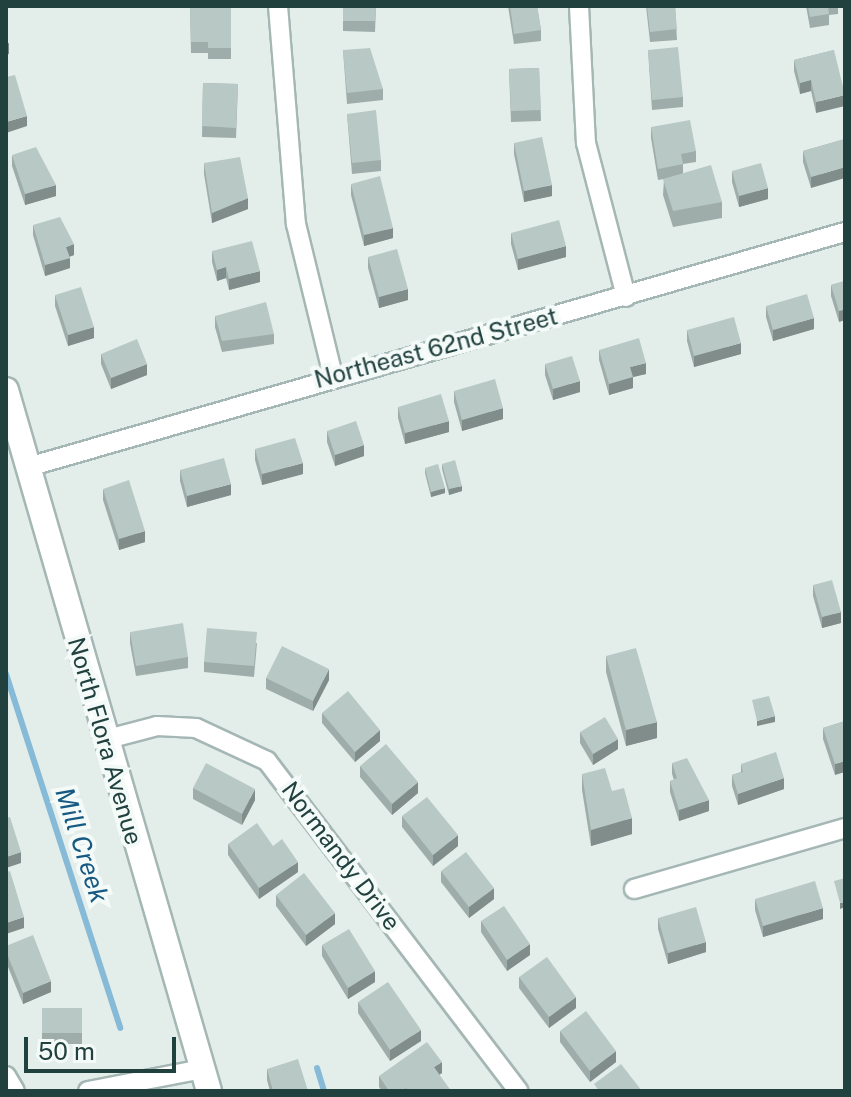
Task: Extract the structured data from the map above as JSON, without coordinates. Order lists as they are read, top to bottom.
{
  "streets": {
    "street": ["Northeast 62nd Street", "North Flora Avenue", "Normandy Drive"]
  },
  "crossings": [
    ["Northeast 62nd Street", "North Flora Avenue"],
    ["North Flora Avenue", "Normandy Drive"]
  ],
  "water": ["Mill Creek"],
  "scale_bar": "50 m"
}
